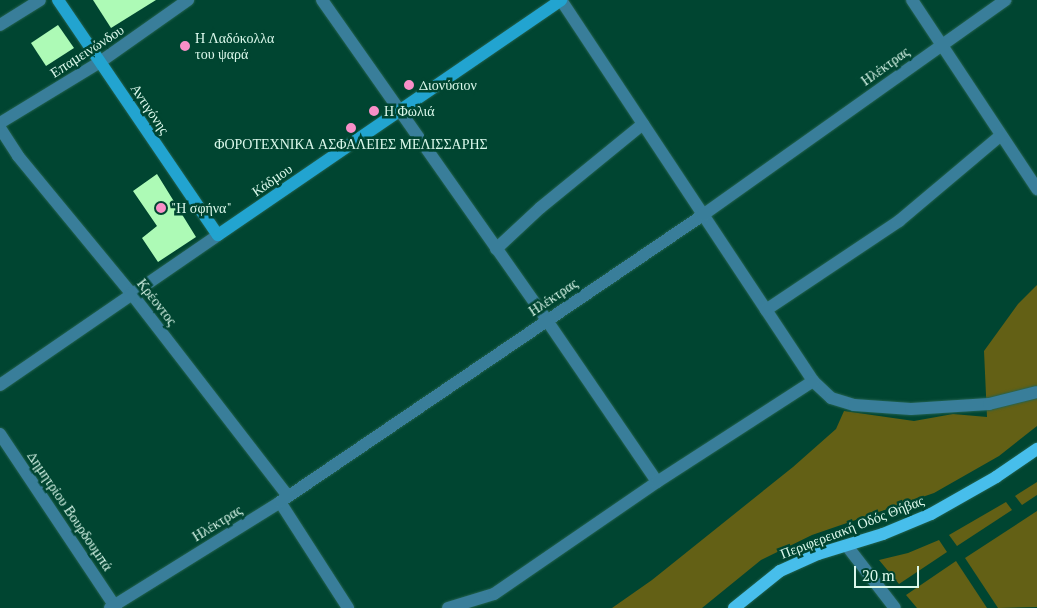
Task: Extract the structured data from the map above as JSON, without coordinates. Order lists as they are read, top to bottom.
{
  "streets": {
    "main road": ["Αντιγόνης", "Κάδμου", "Περιφερειακή Οδός Θήβας"],
    "street": [
      "Επαμεινώνδου",
      "Ηλέκτρας",
      "Κρέοντος",
      "Δημητρίου Βουρδουμπά"
    ]
  },
  "crossings": [
    ["Επαμεινώνδου", "Αντιγόνης"],
    ["Ηλέκτρας", "Κρέοντος"],
    ["Ηλέκτρας", "Δημητρίου Βουρδουμπά"],
    ["Αντιγόνης", "Κάδμου"],
    ["Κάδμου", "Κρέοντος"]
  ],
  "places": [
    "H Λαδόκολλα του ψαρά",
    "Διονύσιον",
    "Η Φωλιά",
    "ΦΟΡΟΤΕΧΝΙΚΑ ΑΣΦΑΛΕΙΕΣ ΜΕΛΙΣΣΑΡΗΣ",
    "\"Η σφήνα\""
  ],
  "scale_bar": "20 m"
}
